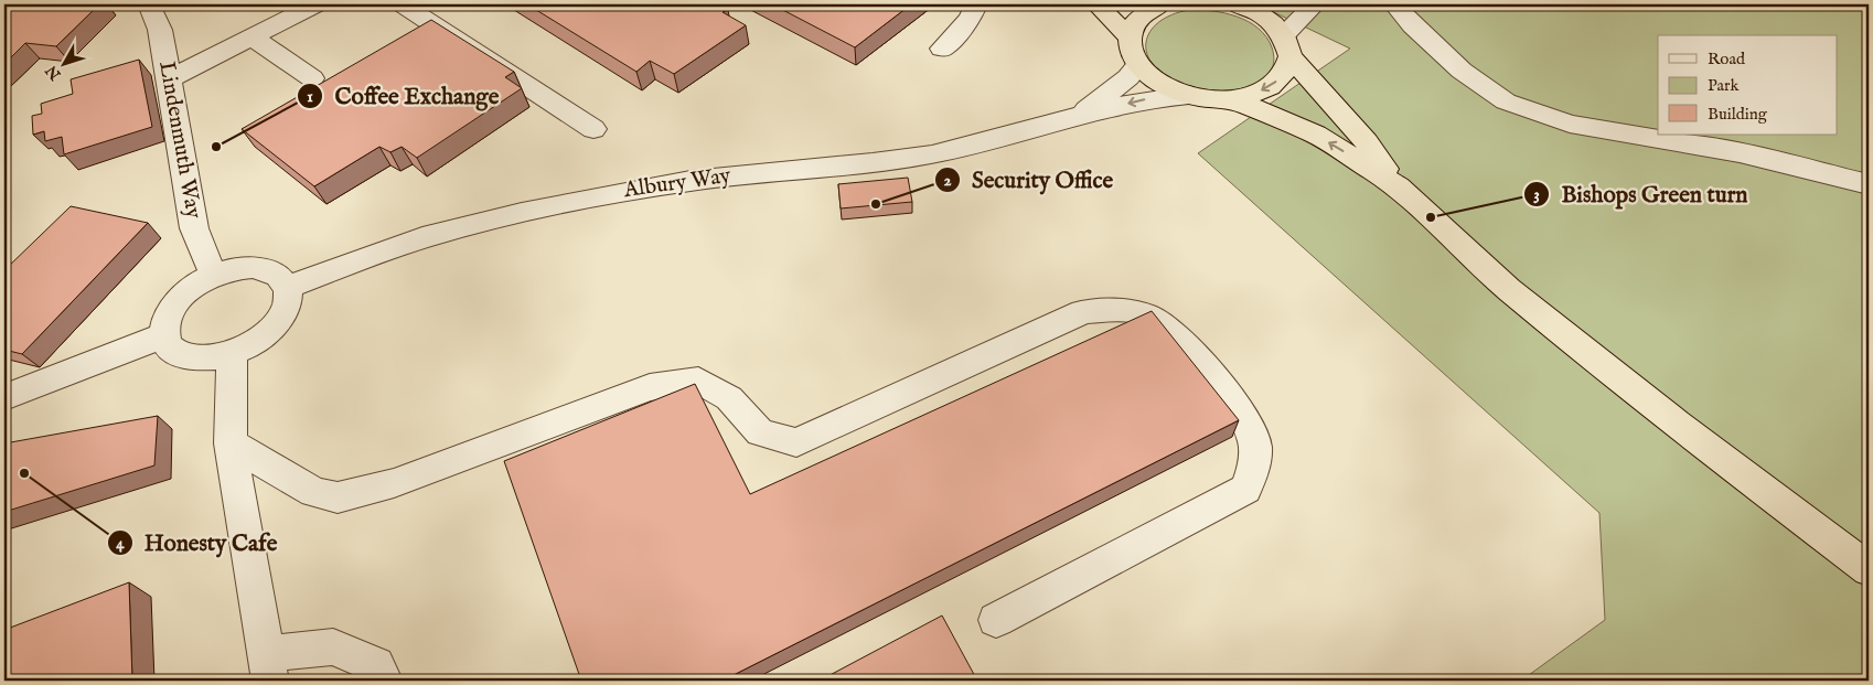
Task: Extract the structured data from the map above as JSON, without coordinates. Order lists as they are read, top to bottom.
{
  "streets": {
    "street": ["Lindenmuth Way", "Albury Way"]
  },
  "crossings": [
    ["Lindenmuth Way", "Albury Way"]
  ],
  "places": [
    "Coffee Exchange",
    "Security Office",
    "Bishops Green turn",
    "Honesty Cafe"
  ],
  "legend": ["Road", "Park", "Building"],
  "north": "bottom left"
}
